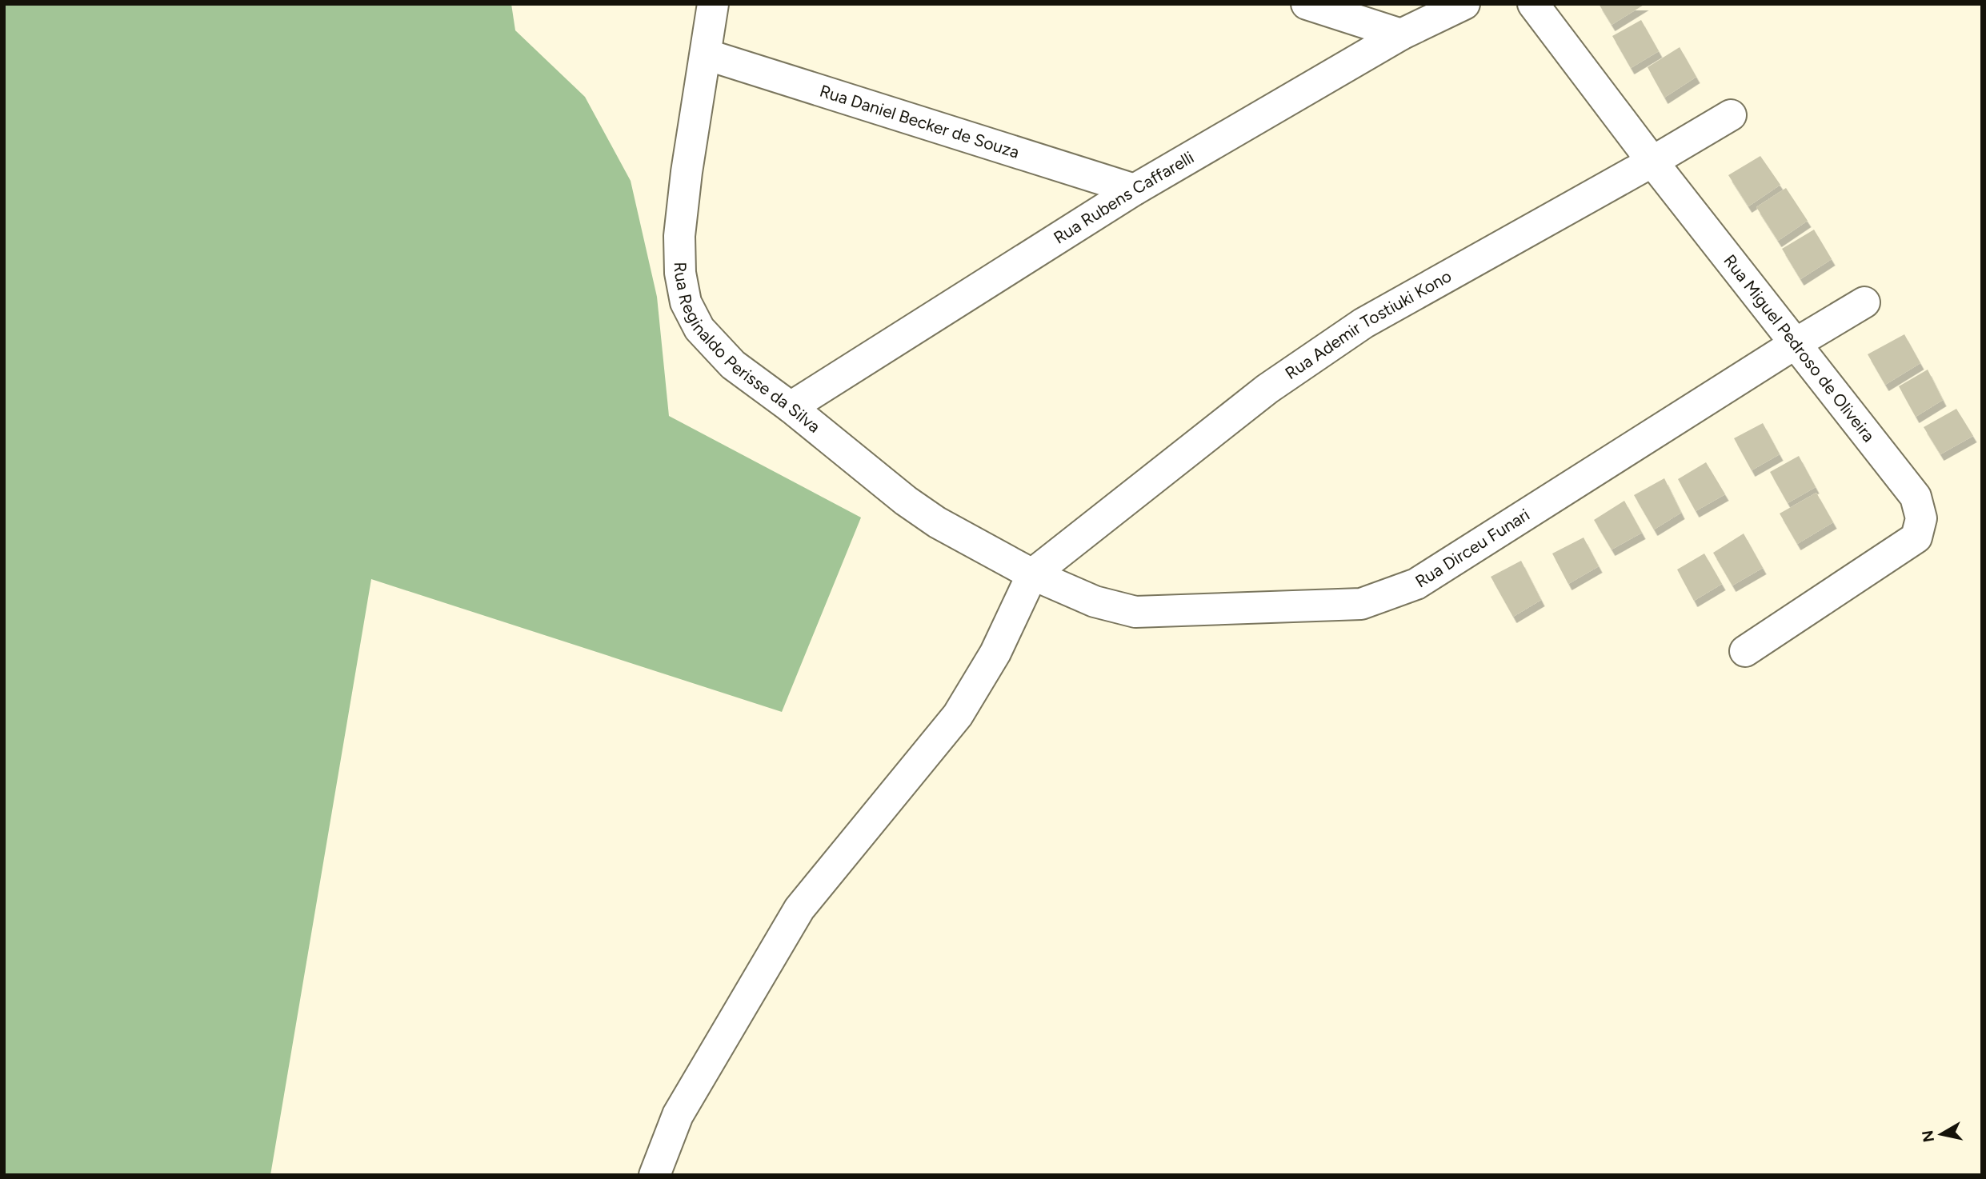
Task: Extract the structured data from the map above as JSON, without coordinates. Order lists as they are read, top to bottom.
{
  "streets": {
    "street": [
      "Rua Daniel Becker de Souza",
      "Rua Rubens Caffarelli",
      "Rua Ademir Tostiuki Kono",
      "Rua Reginaldo Perisse da Silva",
      "Rua Miguel Pedroso de Oliveira",
      "Rua Dirceu Funari"
    ]
  },
  "crossings": [
    ["Rua Daniel Becker de Souza", "Rua Rubens Caffarelli"],
    ["Rua Daniel Becker de Souza", "Rua Reginaldo Perisse da Silva"],
    ["Rua Rubens Caffarelli", "Rua Reginaldo Perisse da Silva"],
    ["Rua Ademir Tostiuki Kono", "Rua Reginaldo Perisse da Silva"],
    ["Rua Ademir Tostiuki Kono", "Rua Miguel Pedroso de Oliveira"],
    ["Rua Ademir Tostiuki Kono", "Rua Dirceu Funari"],
    ["Rua Reginaldo Perisse da Silva", "Rua Dirceu Funari"],
    ["Rua Miguel Pedroso de Oliveira", "Rua Dirceu Funari"]
  ],
  "north": "left"
}
